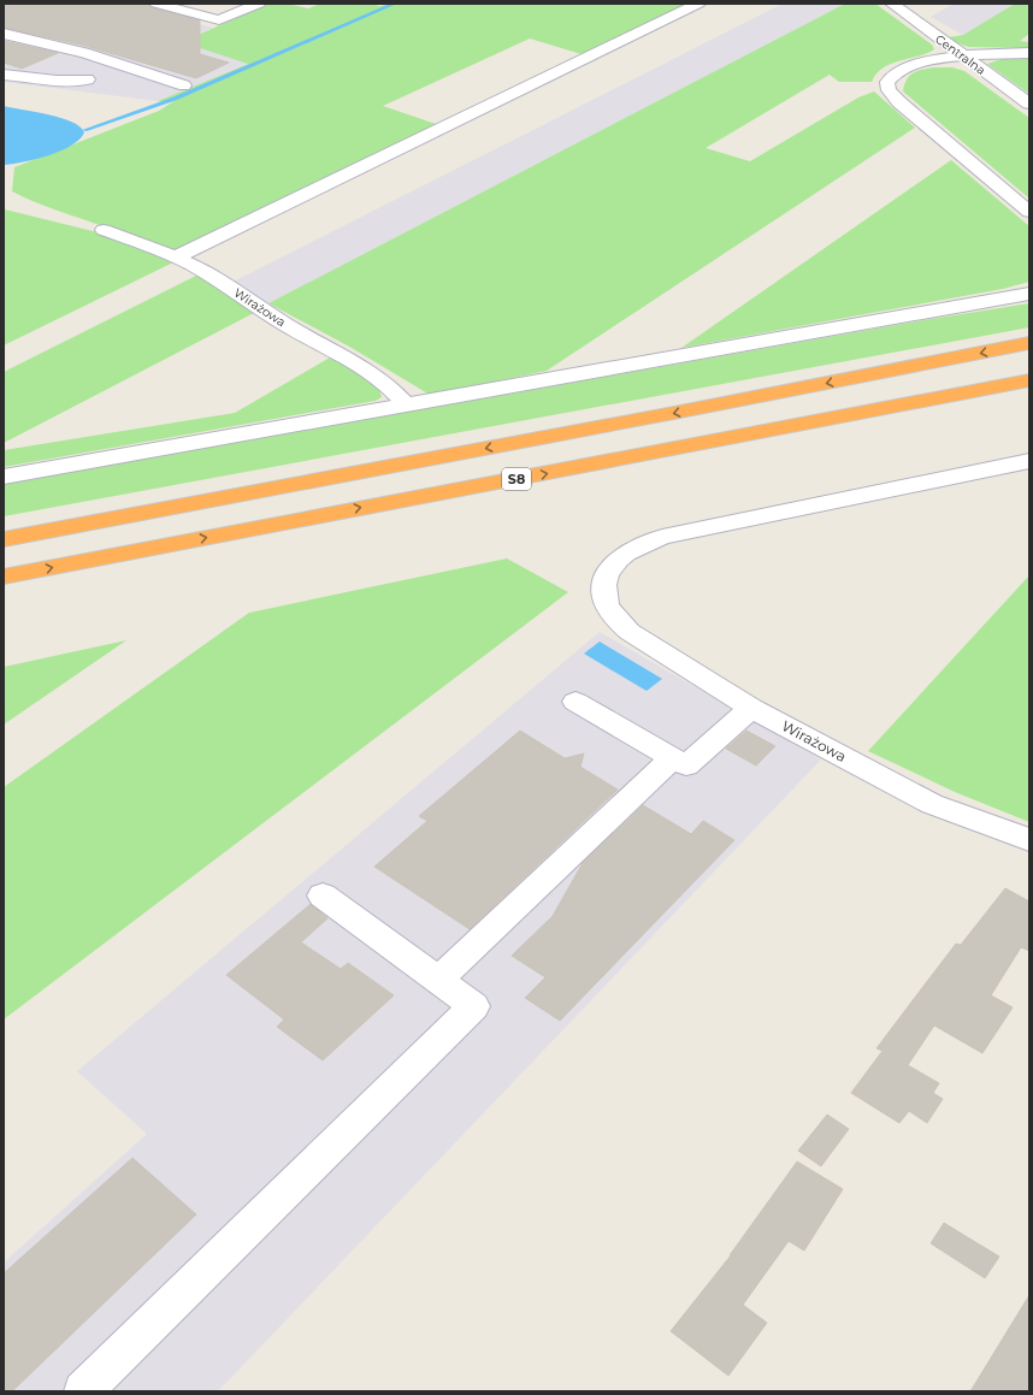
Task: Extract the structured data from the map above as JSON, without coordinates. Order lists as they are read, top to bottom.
{
  "streets": {
    "highway": ["S8"],
    "street": ["Centralna", "Wirażowa"]
  }
}
